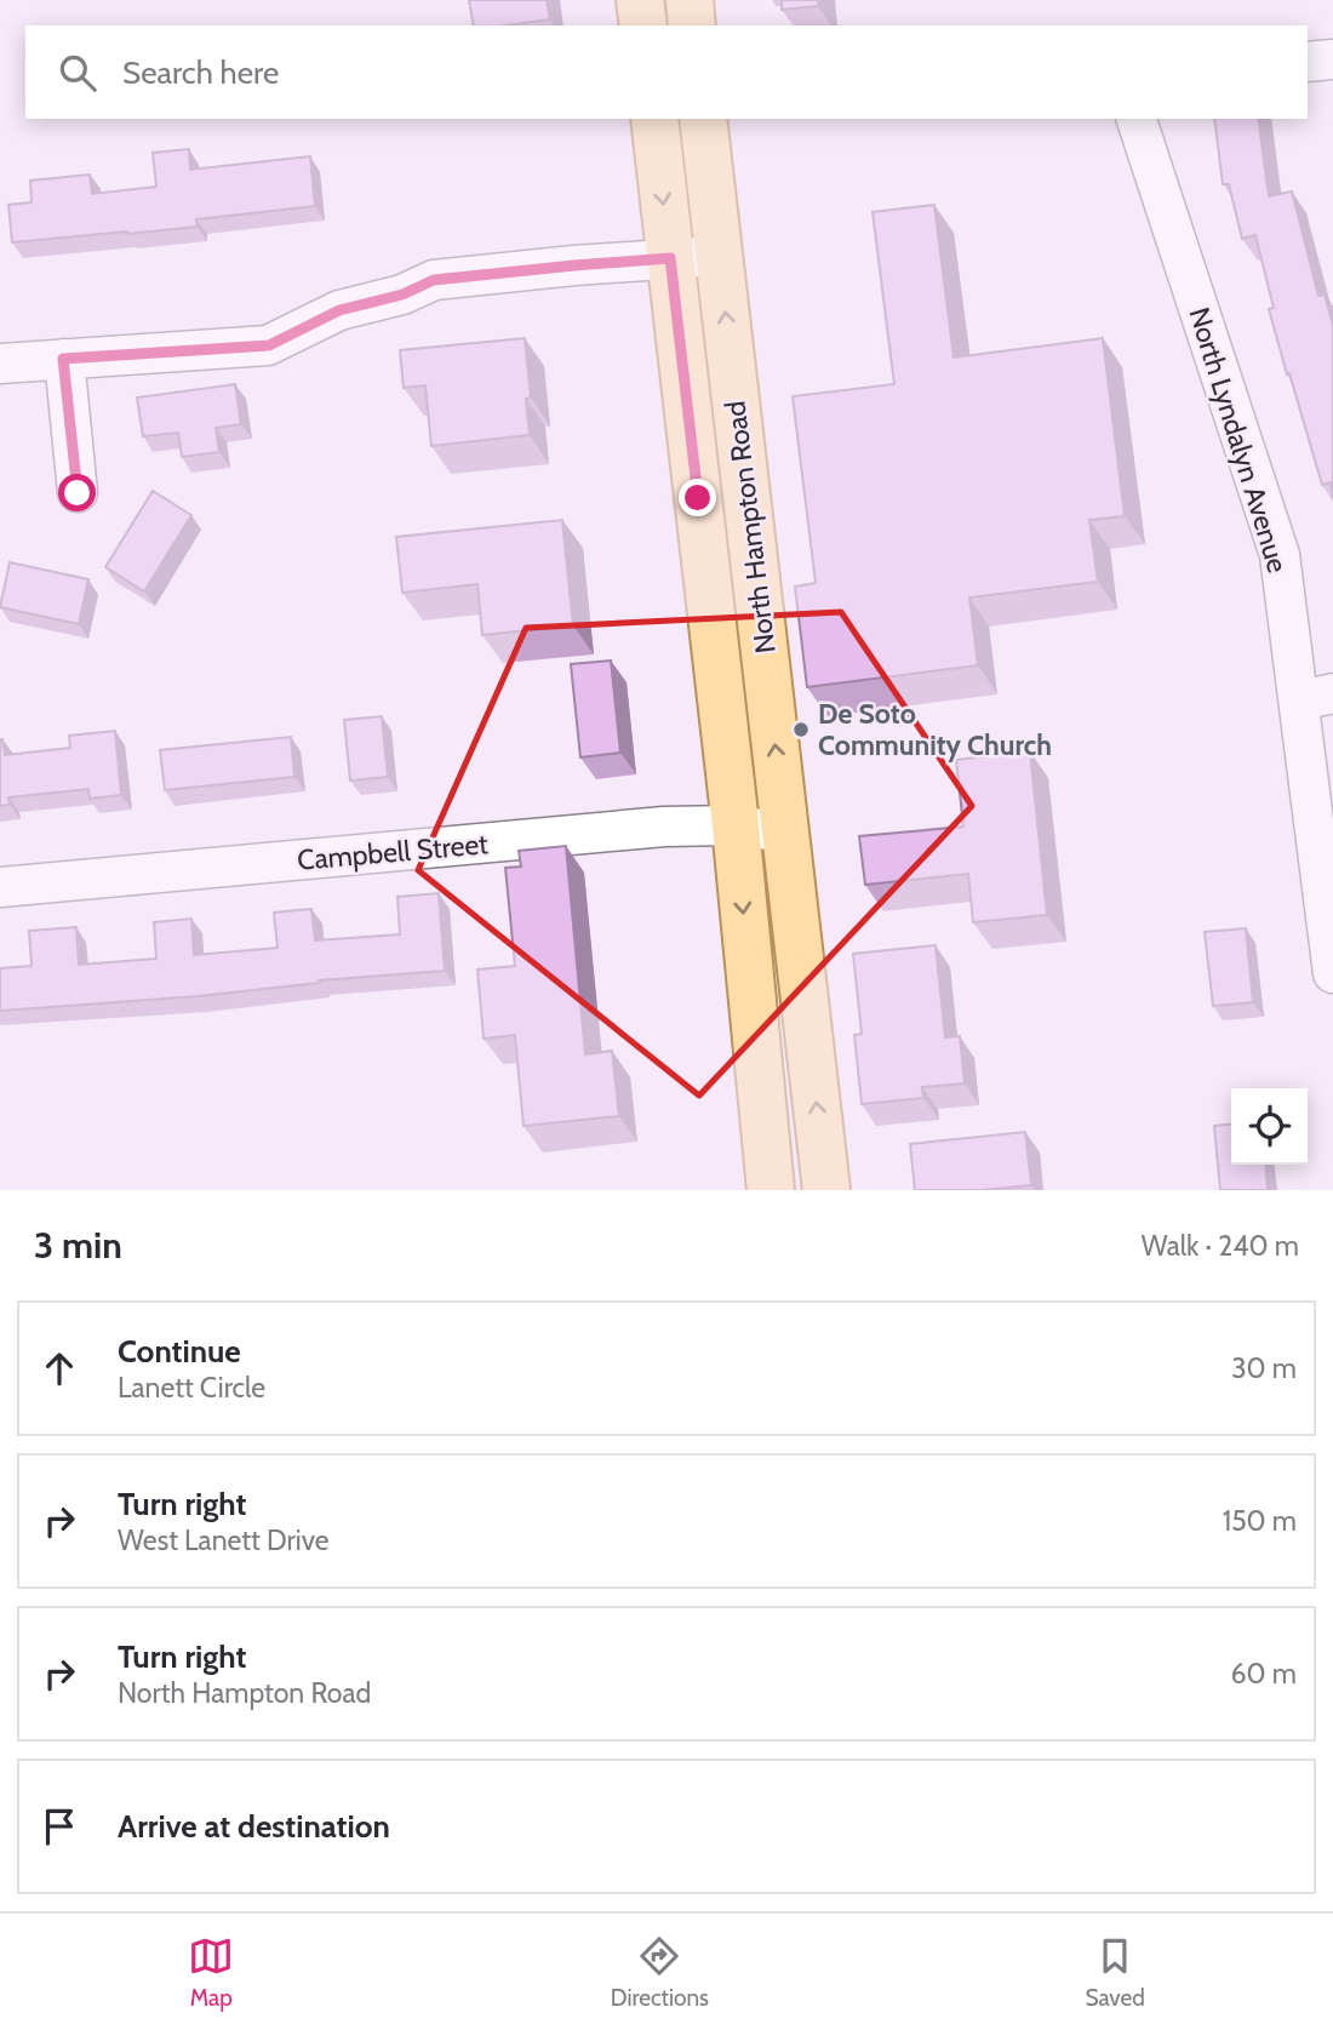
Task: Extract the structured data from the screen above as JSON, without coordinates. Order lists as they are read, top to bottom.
{
  "streets": {
    "main road": ["North Hampton Road"],
    "street": ["North Lyndalyn Avenue", "Campbell Street"]
  },
  "crossings": [
    ["North Hampton Road", "Campbell Street"]
  ],
  "places": ["De Soto Community Church"],
  "page": {
    "search": "Search here",
    "heading": ["3 min", "Walk · 240 m"],
    "list": [
      ["Continue", "Lanett Circle", "30 m"],
      ["Turn right", "West Lanett Drive", "150 m"],
      ["Turn right", "North Hampton Road", "60 m"],
      "Arrive at destination"
    ],
    "nav": ["Map", "Directions", "Saved"]
  }
}
